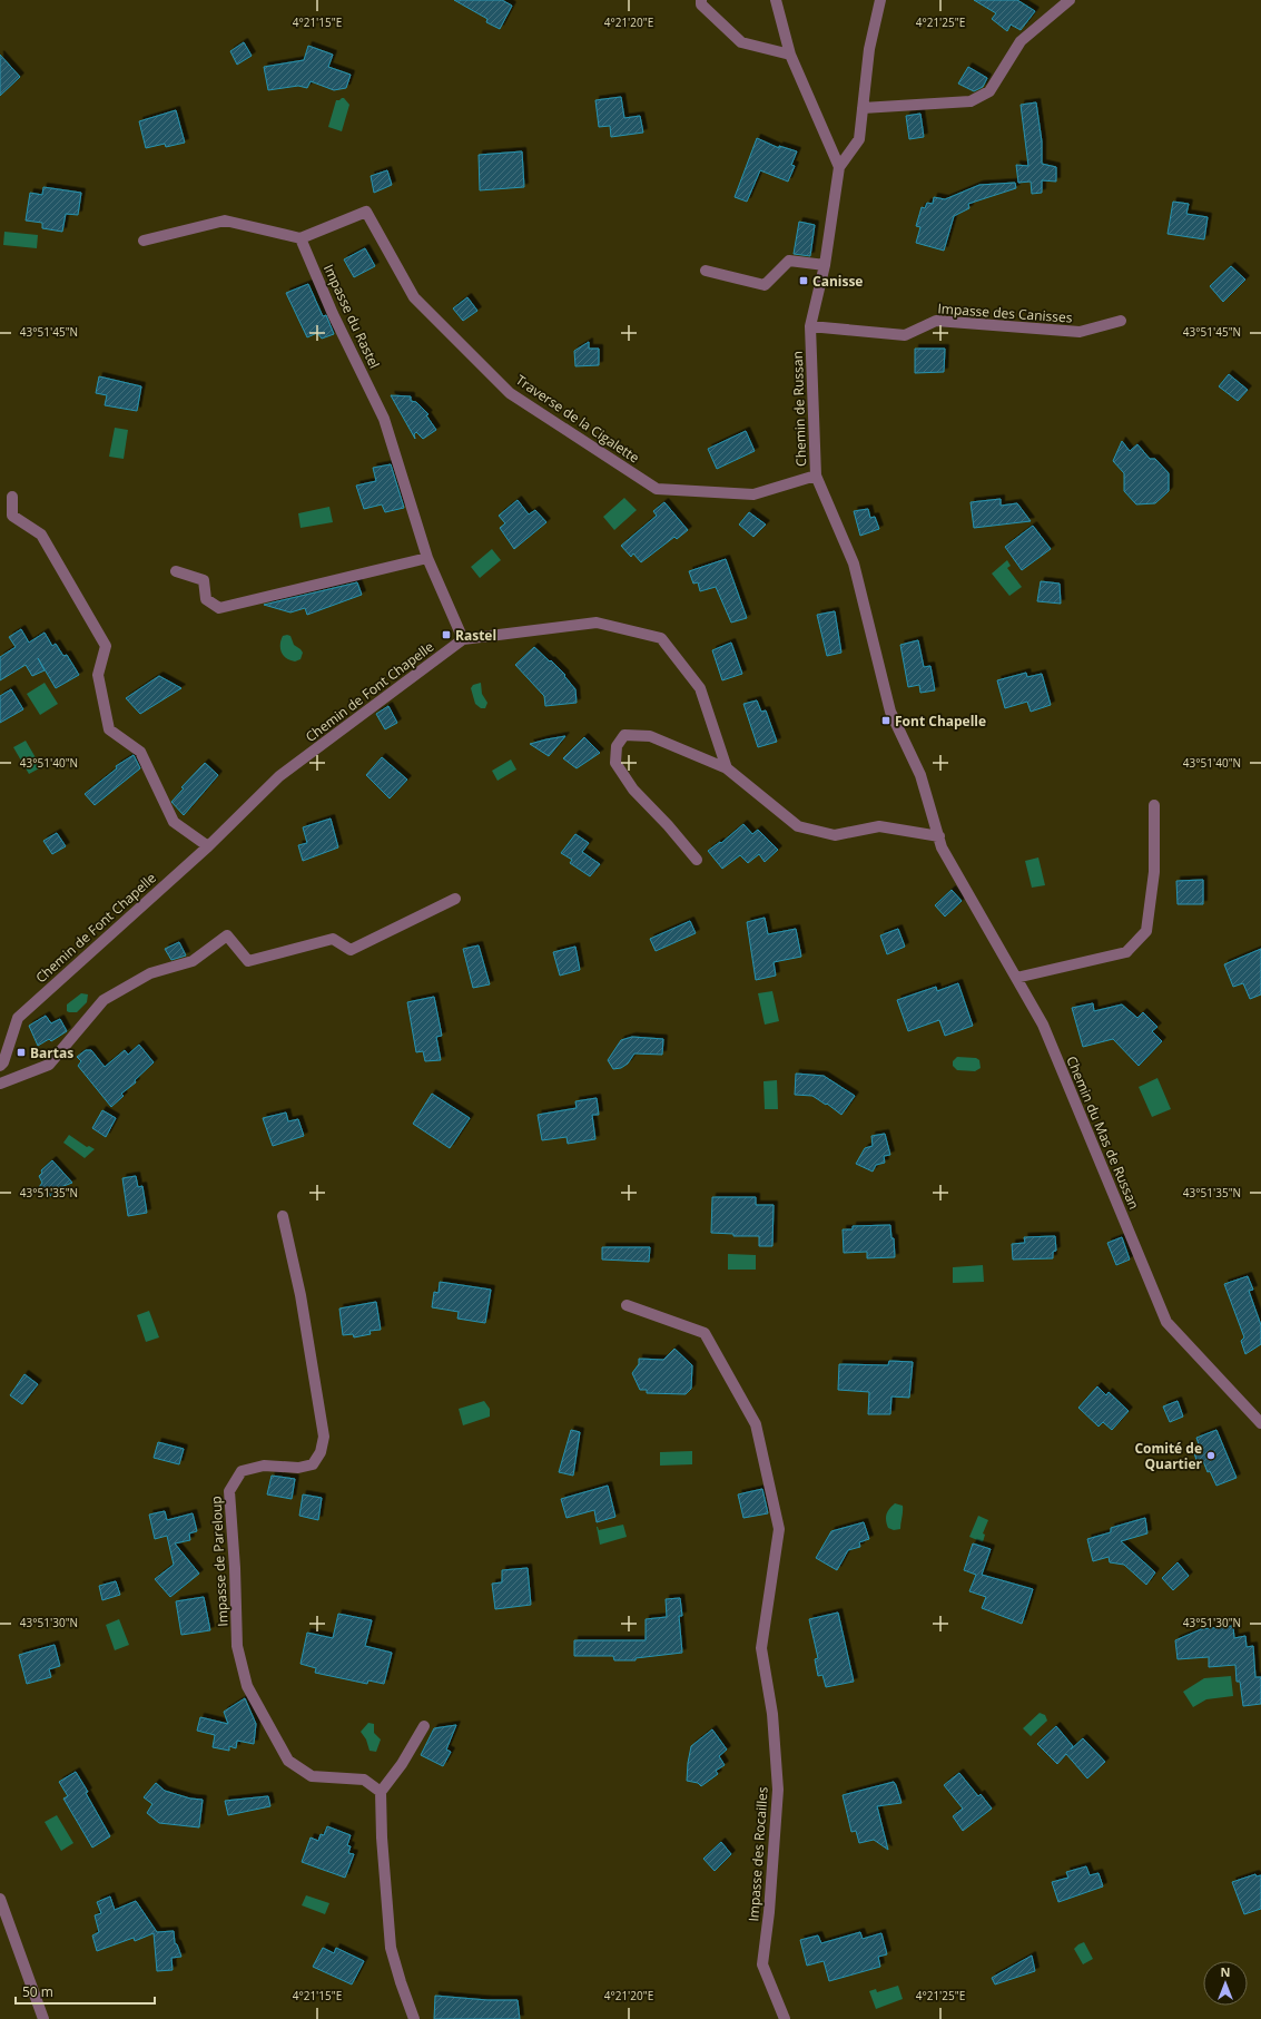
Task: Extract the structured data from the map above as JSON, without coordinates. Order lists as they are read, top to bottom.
{
  "streets": {
    "street": [
      "Impasse des Canisses",
      "Impasse du Rastel",
      "Chemin de Russan",
      "Traverse de la Cigalette",
      "Chemin de Font Chapelle",
      "Chemin du Mas de Russan",
      "Impasse de Pareloup",
      "Impasse des Rocailles"
    ]
  },
  "crossings": [
    ["Impasse des Canisses", "Chemin de Russan"],
    ["Impasse du Rastel", "Traverse de la Cigalette"],
    ["Impasse du Rastel", "Chemin de Font Chapelle"],
    ["Chemin de Russan", "Traverse de la Cigalette"],
    ["Chemin de Russan", "Chemin du Mas de Russan"]
  ],
  "places": {
    "transit": [
      "Canisse",
      "Rastel",
      "Font Chapelle",
      "Bartas"
    ],
    "other": ["Comité de Quartier"]
  },
  "scale_bar": "50 m",
  "north": "top",
  "coordinates": [
    "4°21'15\"E",
    "4°21'20\"E",
    "4°21'25\"E",
    "43°51'45\"N",
    "43°51'40\"N",
    "43°51'35\"N",
    "43°51'30\"N"
  ]
}
